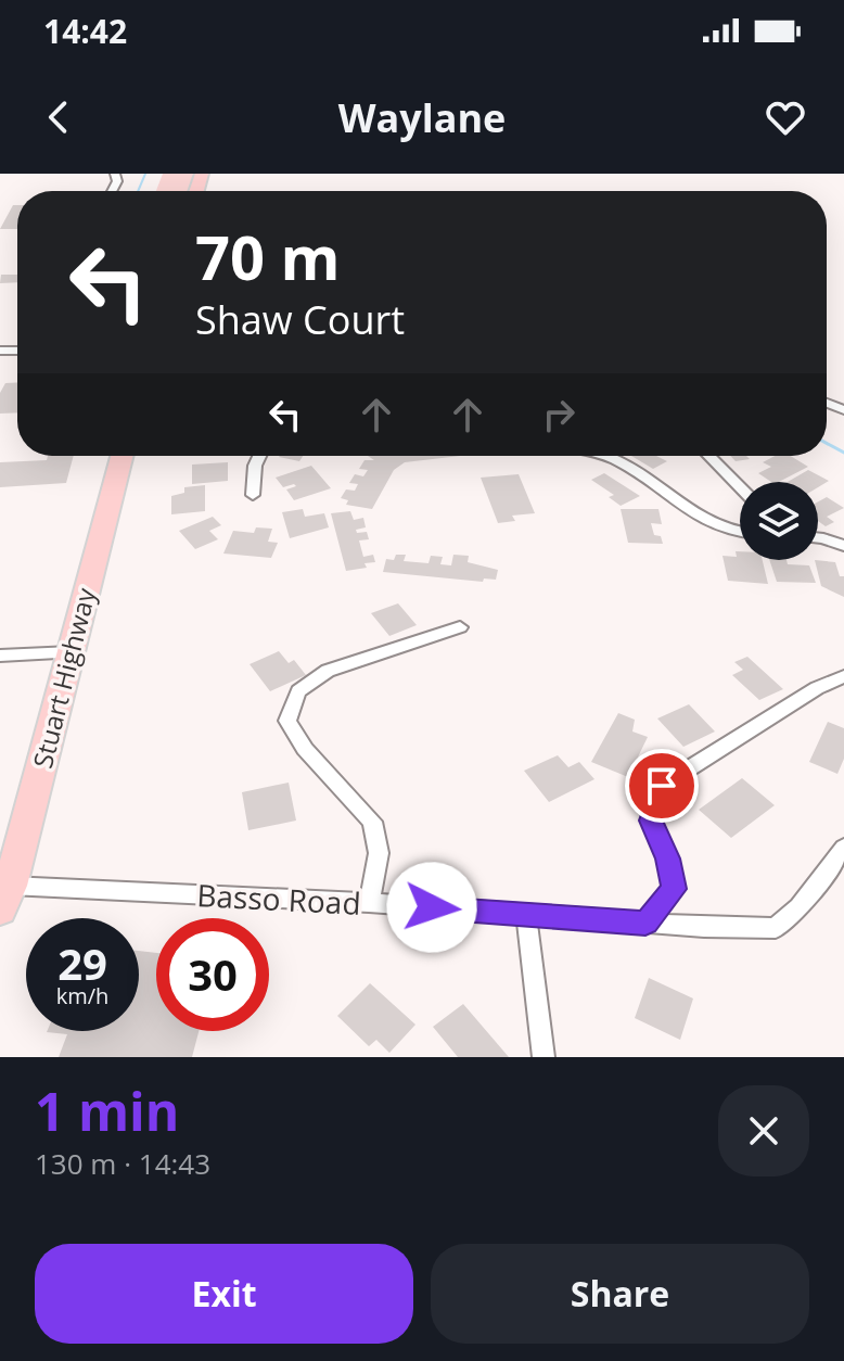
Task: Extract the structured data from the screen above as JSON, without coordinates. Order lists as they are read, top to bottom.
{
  "streets": {
    "highway": ["Stuart Highway"],
    "street": ["Basso Road"]
  },
  "crossings": [
    ["Stuart Highway", "Basso Road"]
  ],
  "page": {
    "status": "14:42",
    "header": "Waylane",
    "turn": ["70 m", "Shaw Court"],
    "speed": "29 km/h",
    "limit": "30",
    "heading": ["1 min", "130 m · 14:43"],
    "buttons": ["Exit", "Share"]
  }
}
